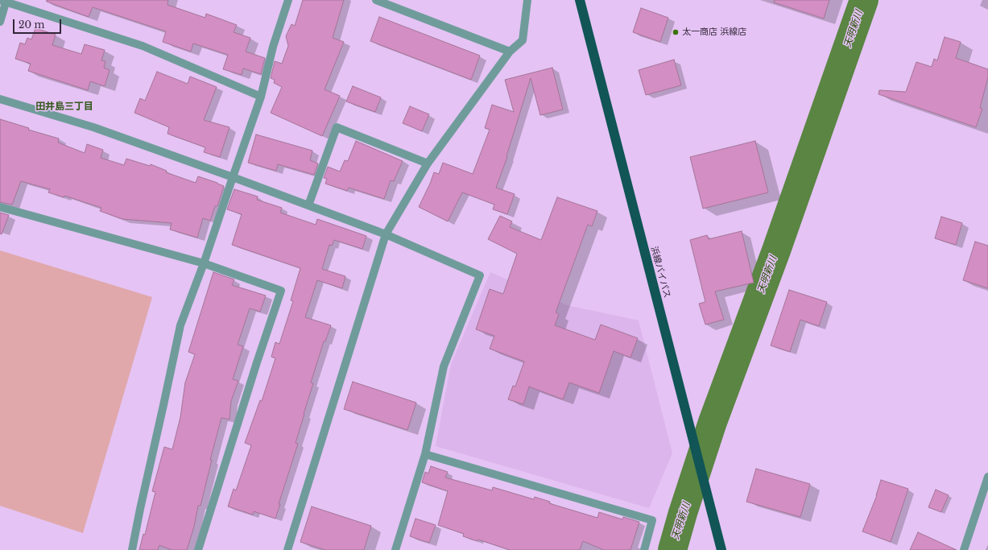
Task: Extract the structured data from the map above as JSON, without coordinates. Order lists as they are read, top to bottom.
{
  "streets": {
    "highway": ["浜線バイパス"]
  },
  "districts": ["田井島三丁目"],
  "water": ["天明新川"],
  "places": ["太一商店 浜線店"],
  "scale_bar": "20 m"
}
